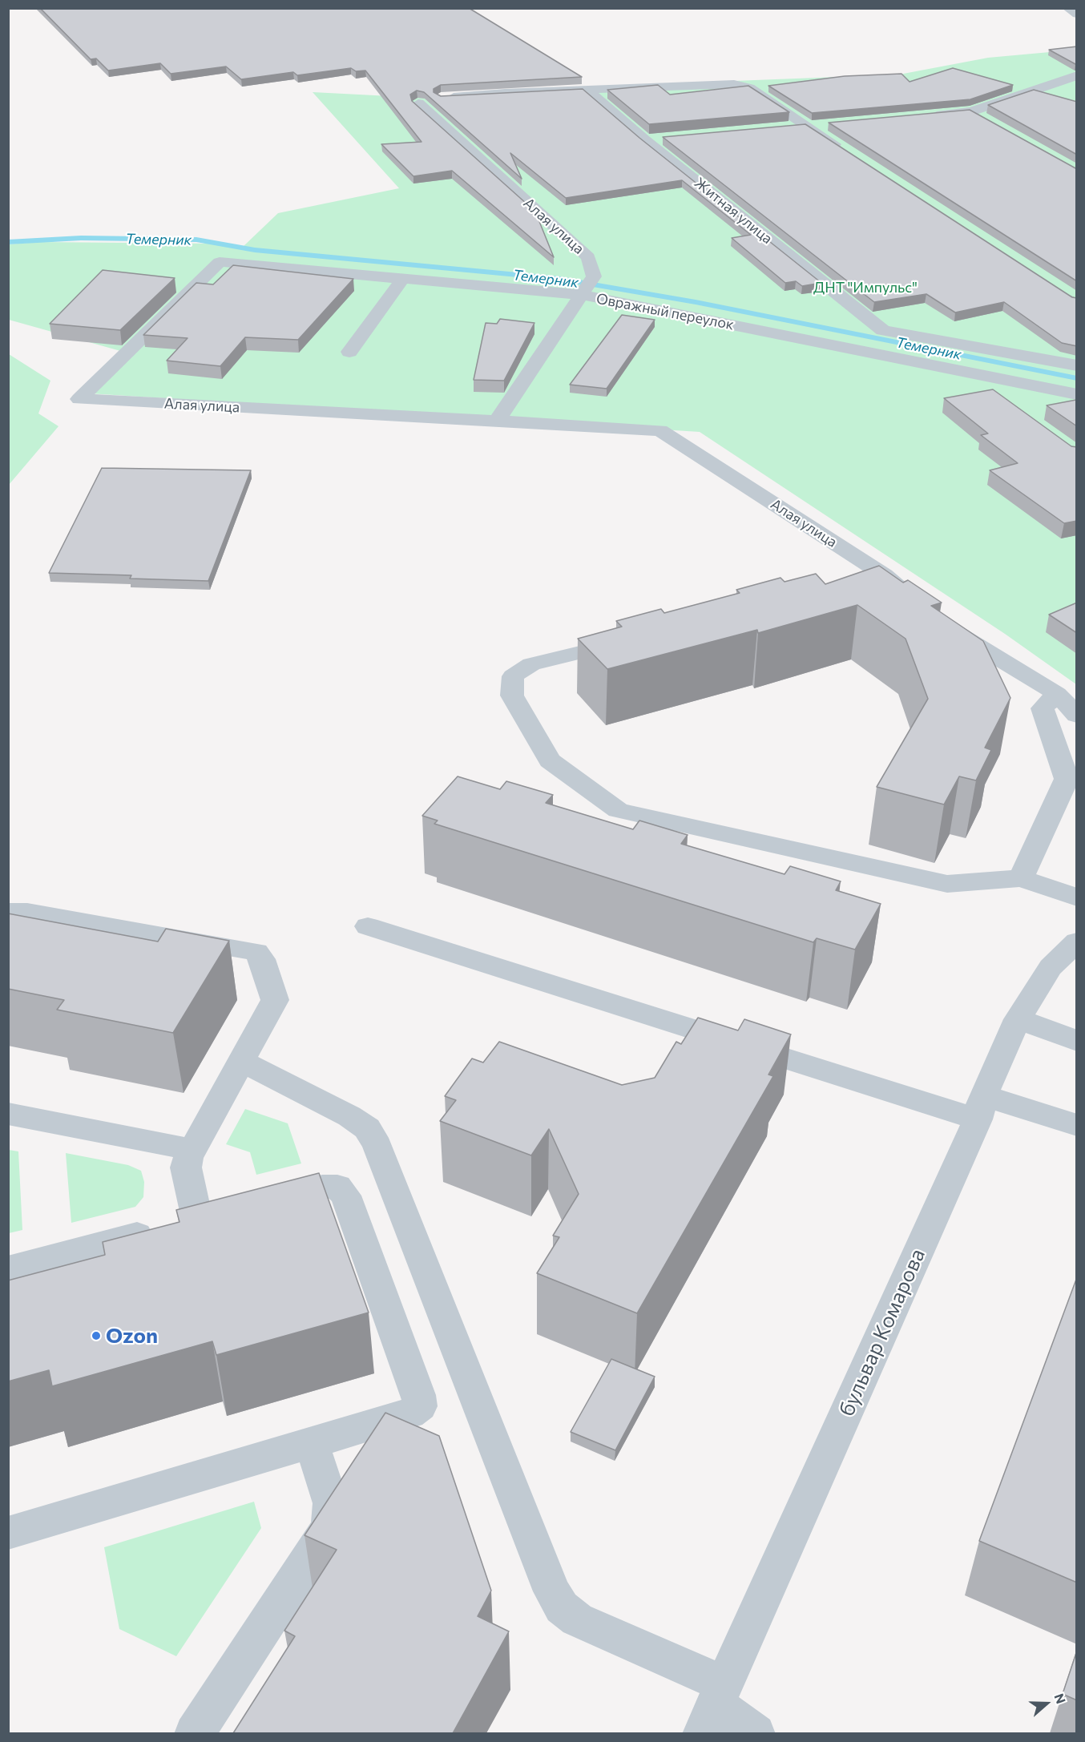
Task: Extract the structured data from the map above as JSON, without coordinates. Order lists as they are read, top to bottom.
{
  "streets": {
    "street": [
      "Житная улица",
      "Алая улица",
      "Овражный переулок",
      "бульвар Комарова"
    ]
  },
  "crossings": [
    ["Алая улица", "Овражный переулок"]
  ],
  "water": ["Темерник"],
  "parks": ["ДНТ \"Импульс\""],
  "places": ["Ozon"],
  "north": "right"
}
